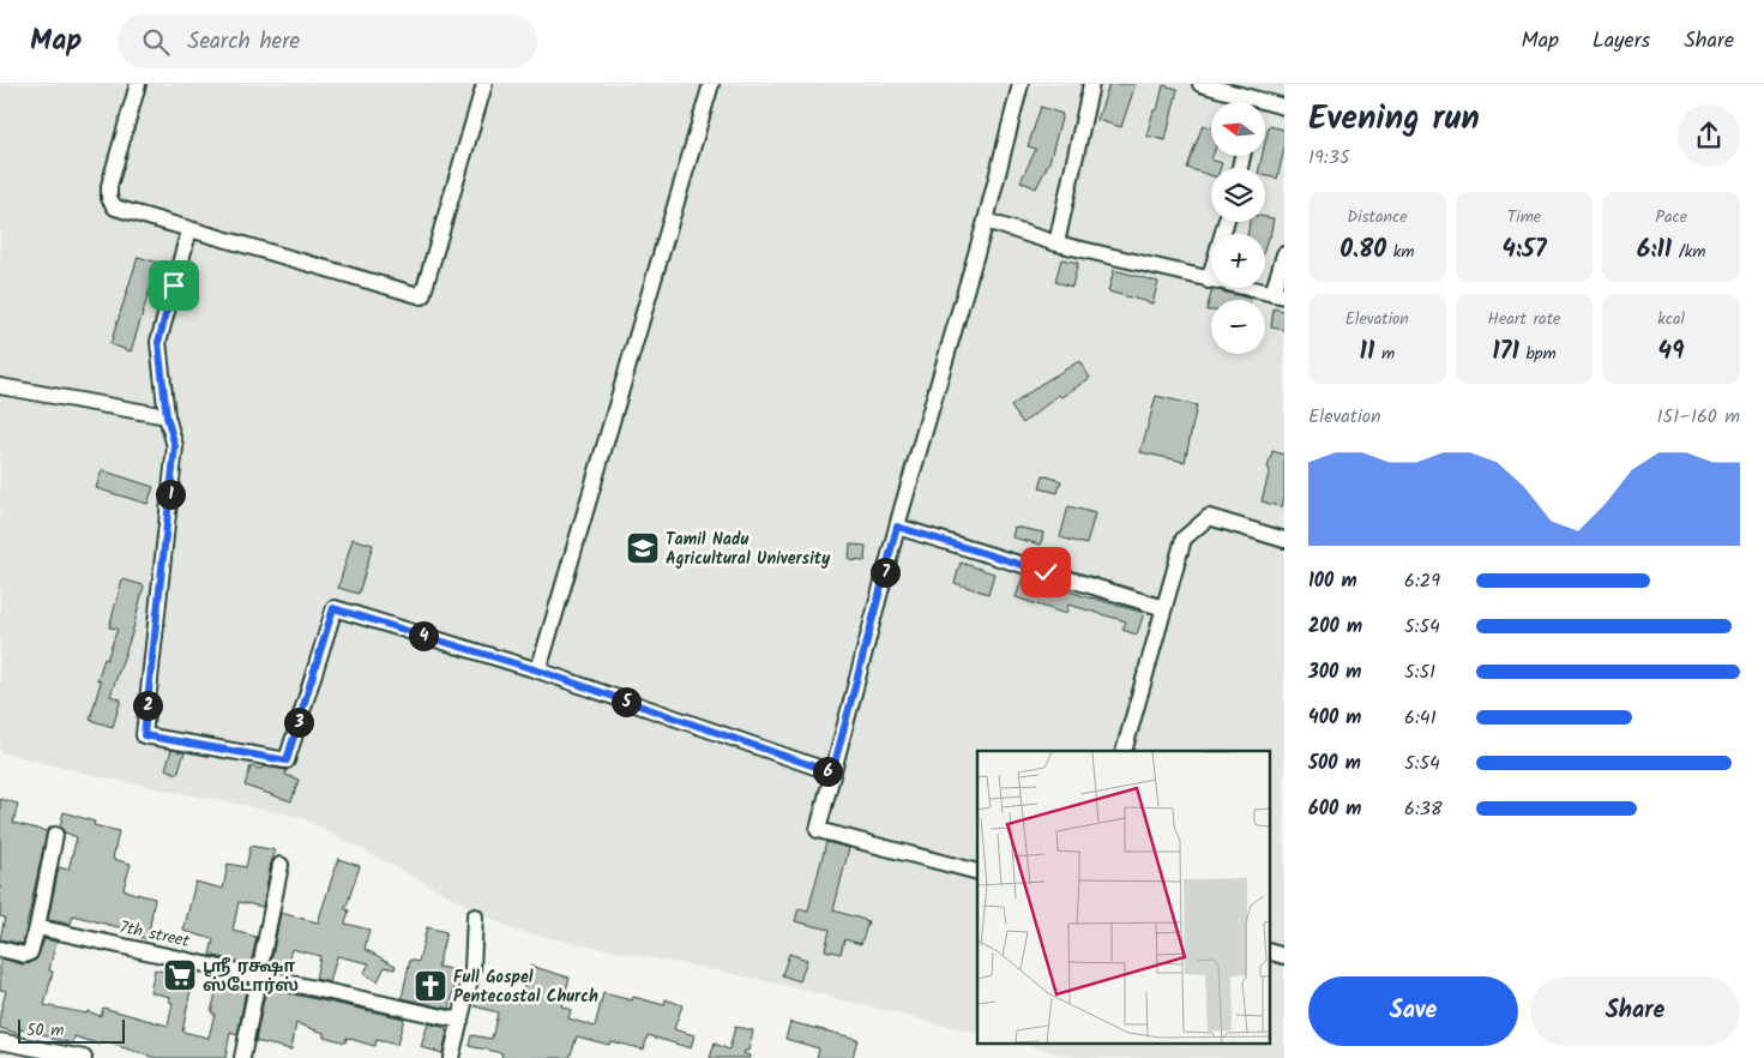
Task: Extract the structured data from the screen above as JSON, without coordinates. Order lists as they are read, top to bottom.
{
  "streets": {
    "street": ["7th street"]
  },
  "places": {
    "school or university": ["Tamil Nadu Agricultural University"],
    "supermarket": ["ஶ்ரீ ரக்ஷா ஸ்டோர்ஸ்"],
    "church": ["Full Gospel Pentecostal Church"]
  },
  "scale_bar": "50 m",
  "north": "left",
  "page": {
    "header": "Map",
    "search": "Search here",
    "nav": ["Map", "Layers", "Share"],
    "heading": ["Evening run", "19:35"],
    "map_buttons": ["+", "−"],
    "stats": [
      ["Distance", "0.80 km"],
      ["Time", "4:57"],
      ["Pace", "6:11 /km"],
      ["Elevation", "11 m"],
      ["Heart rate", "171 bpm"],
      ["kcal", "49"]
    ],
    "chart": ["Elevation", "151–160 m"],
    "pins": [
      "1",
      "7",
      "4",
      "5",
      "2",
      "3",
      "6"
    ],
    "list": [
      {
        "name": "100 m",
        "note": "6:29"
      },
      {
        "name": "200 m",
        "note": "5:54"
      },
      {
        "name": "300 m",
        "note": "5:51"
      },
      {
        "name": "400 m",
        "note": "6:41"
      },
      {
        "name": "500 m",
        "note": "5:54"
      },
      {
        "name": "600 m",
        "note": "6:38"
      }
    ],
    "buttons": ["Save", "Share"],
    "scale": "50 m"
  }
}
